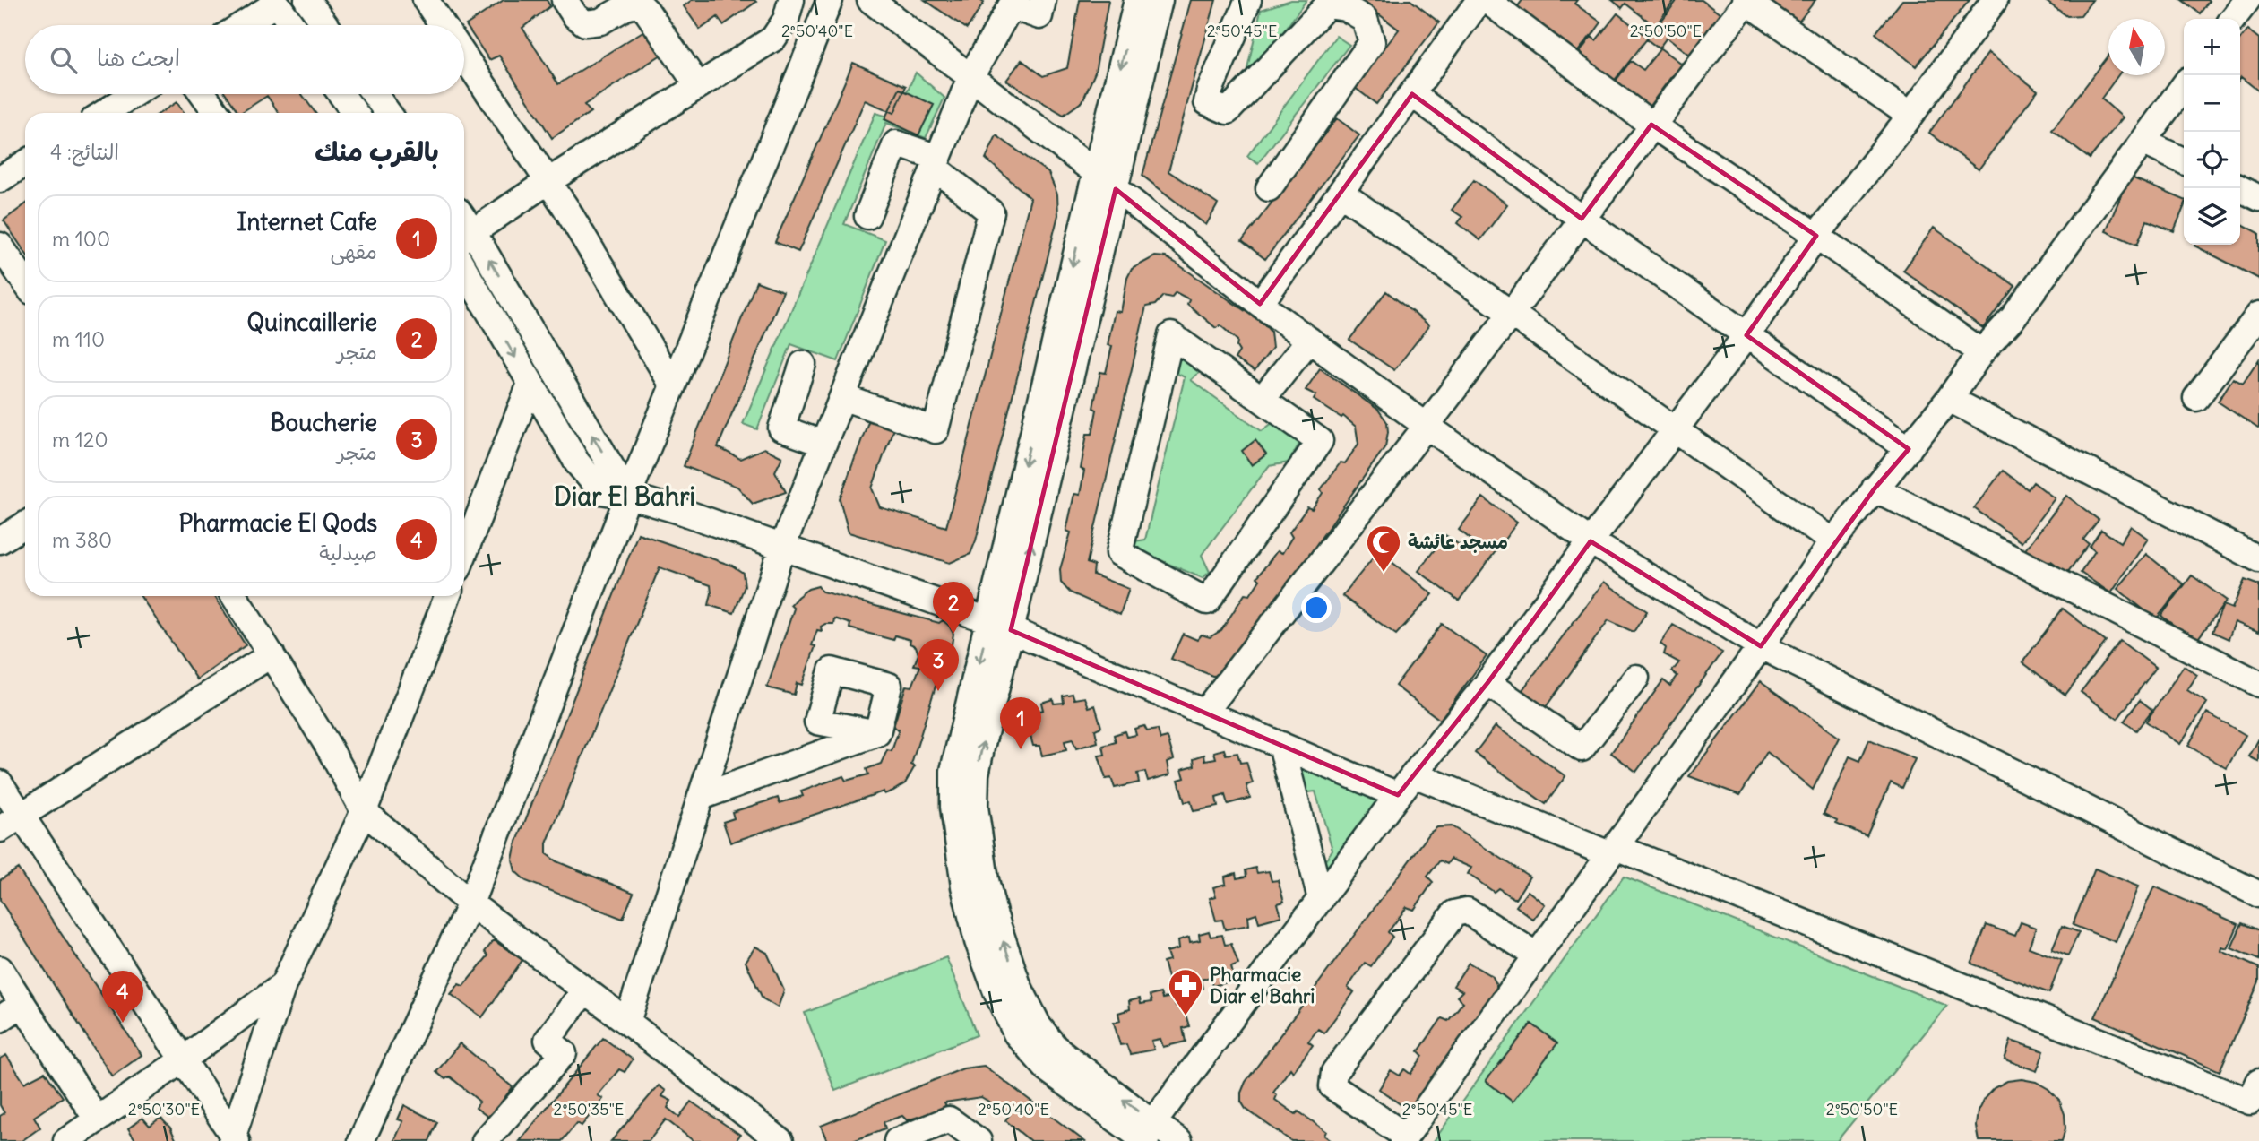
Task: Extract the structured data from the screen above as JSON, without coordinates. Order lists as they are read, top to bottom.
{
  "districts": ["Diar El Bahri"],
  "places": {
    "mosque": ["مسجد عائشة"],
    "pharmacy": ["Pharmacie Diar el Bahri"]
  },
  "north": "top",
  "page": {
    "map_buttons": ["+", "−"],
    "search": "ابحث هنا",
    "heading": ["بالقرب منك", "النتائج: 4"],
    "list": [
      {
        "mark": "1",
        "name": "Internet Cafe",
        "note": "مقهى",
        "value": "100 m"
      },
      {
        "mark": "2",
        "name": "Quincaillerie",
        "note": "متجر",
        "value": "110 m"
      },
      {
        "mark": "3",
        "name": "Boucherie",
        "note": "متجر",
        "value": "120 m"
      },
      {
        "mark": "4",
        "name": "Pharmacie El Qods",
        "note": "صيدلية",
        "value": "380 m"
      }
    ],
    "pins": [
      "2",
      "3",
      "1",
      "4"
    ]
  },
  "coordinates": [
    "2°50'40\"E",
    "2°50'45\"E",
    "2°50'50\"E",
    "2°50'30\"E",
    "2°50'35\"E"
  ]
}
